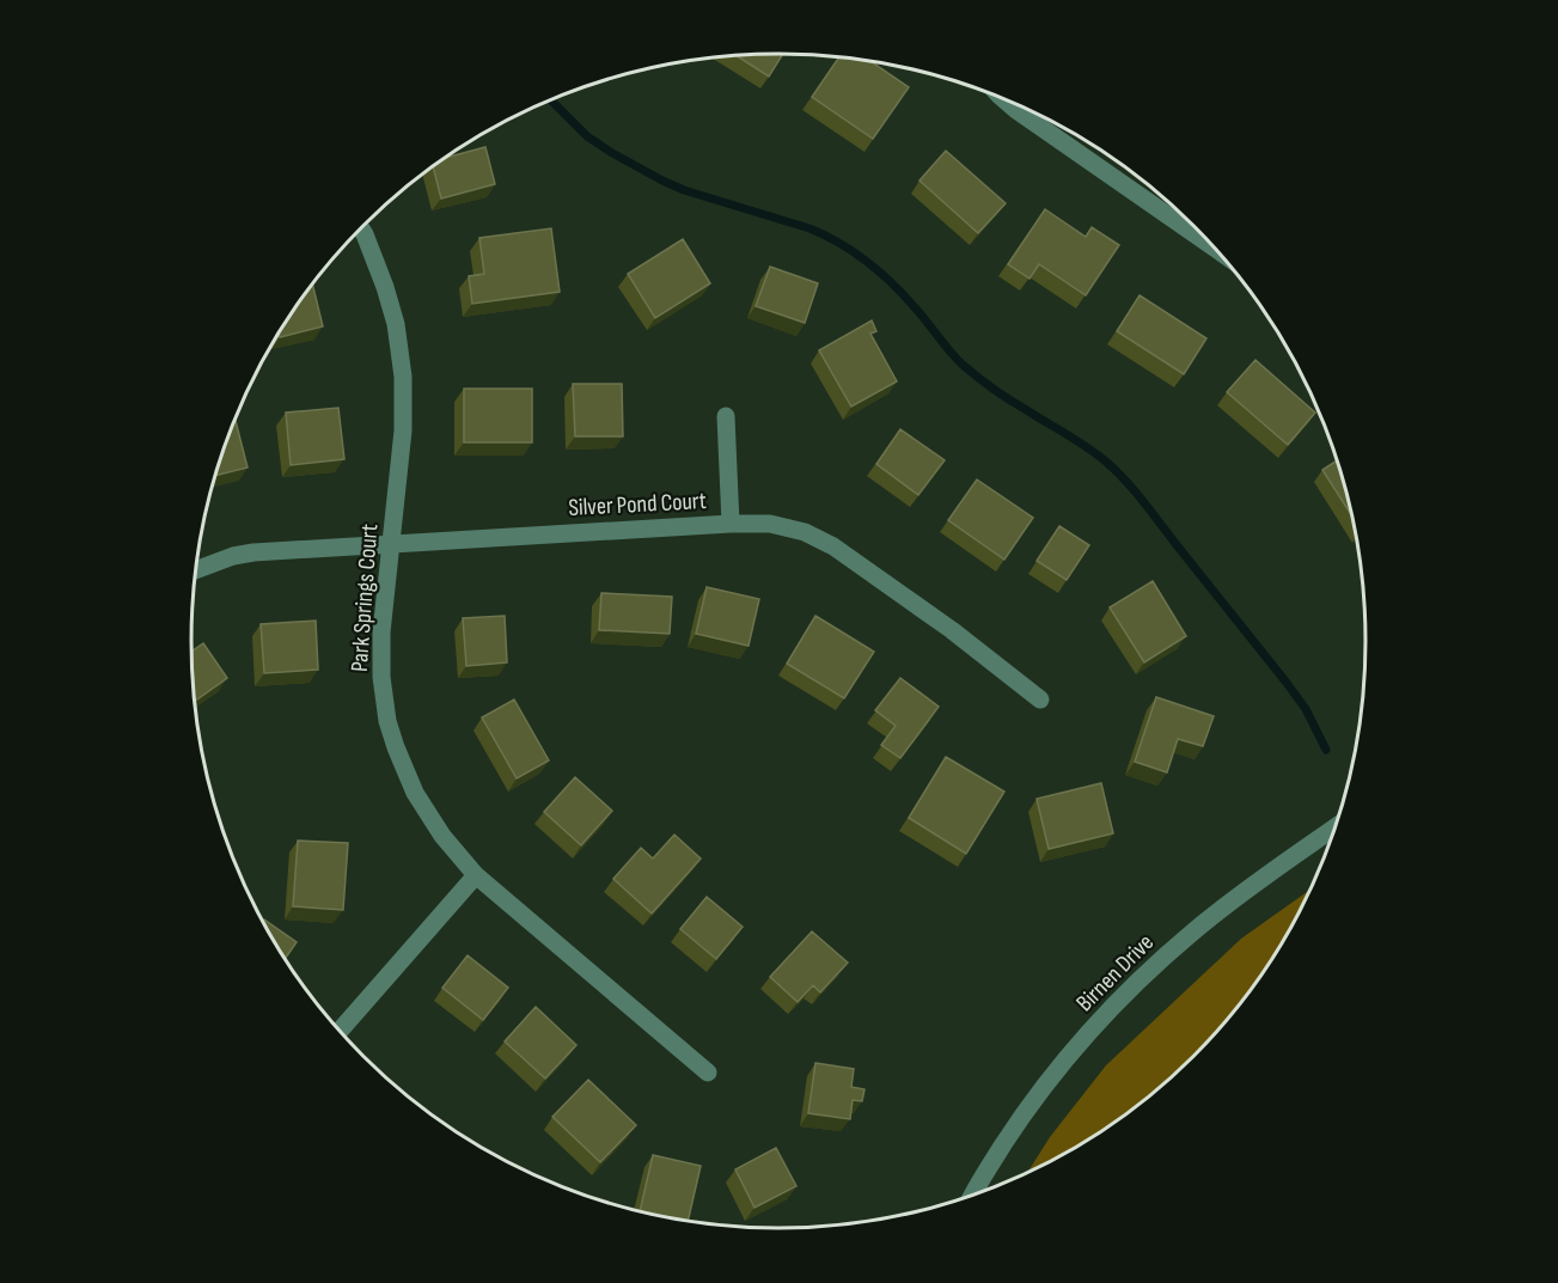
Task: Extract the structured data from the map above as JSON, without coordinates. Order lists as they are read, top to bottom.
{
  "streets": {
    "street": ["Silver Pond Court", "Park Springs Court", "Birnen Drive"]
  },
  "crossings": [
    ["Silver Pond Court", "Park Springs Court"]
  ]
}
